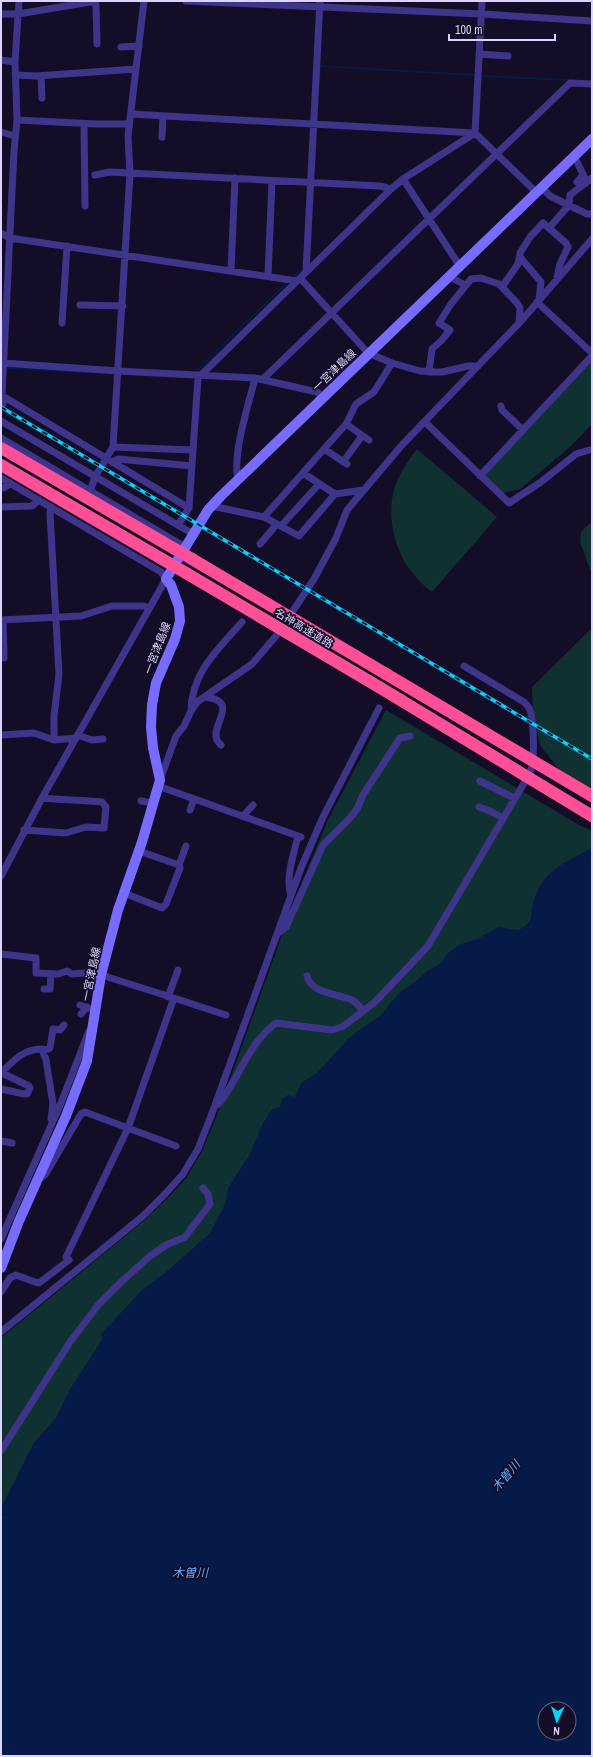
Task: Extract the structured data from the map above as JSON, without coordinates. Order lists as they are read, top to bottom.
{
  "streets": {
    "highway": ["名神高速道路"],
    "main road": ["一宮津島線"]
  },
  "water": ["木曽川"],
  "scale_bar": "100 m",
  "north": "bottom"
}
